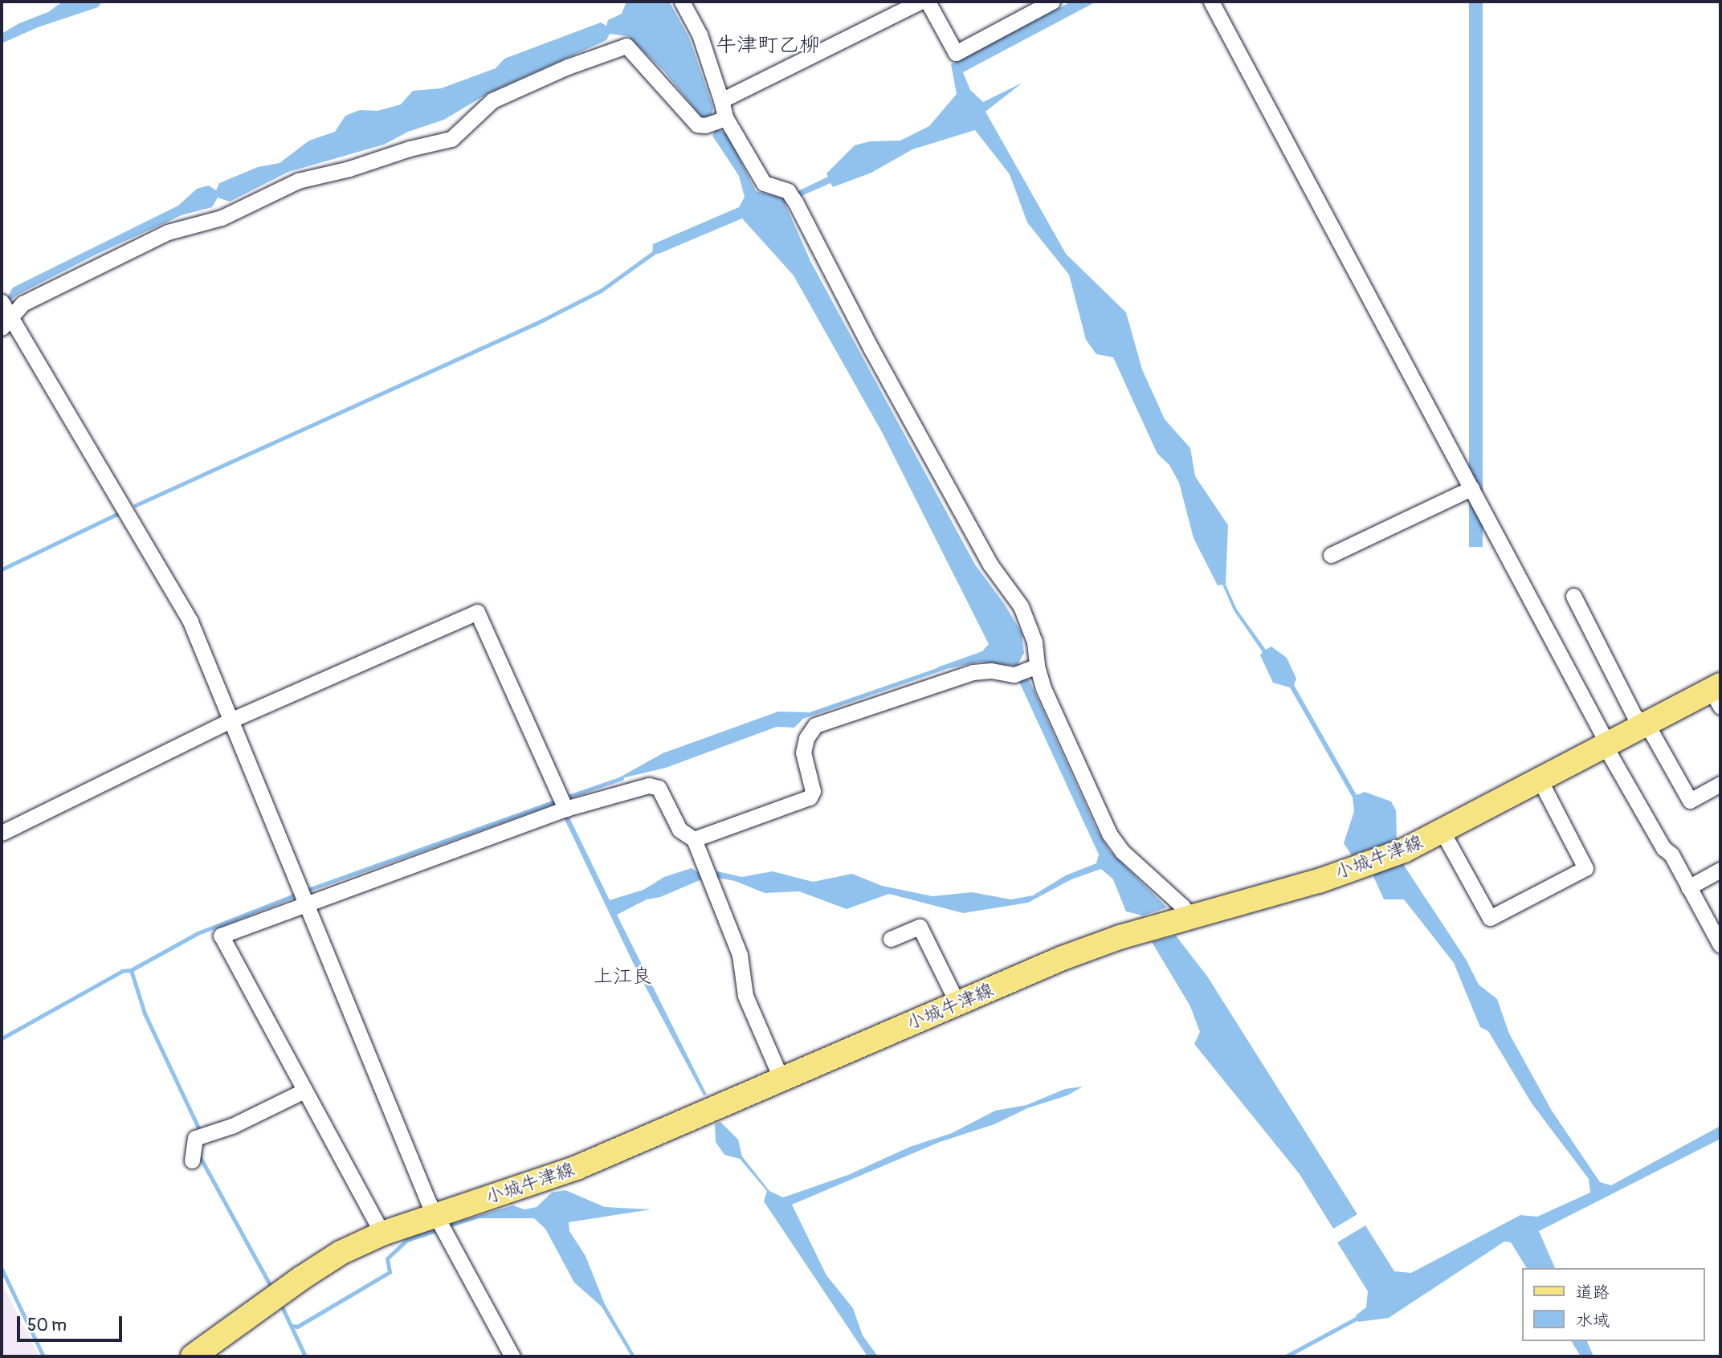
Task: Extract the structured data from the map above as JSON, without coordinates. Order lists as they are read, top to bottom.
{
  "streets": {
    "main road": ["小城牛津線"]
  },
  "districts": ["牛津町乙柳", "上江良"],
  "legend": ["道路", "水域"],
  "scale_bar": "50 m"
}
